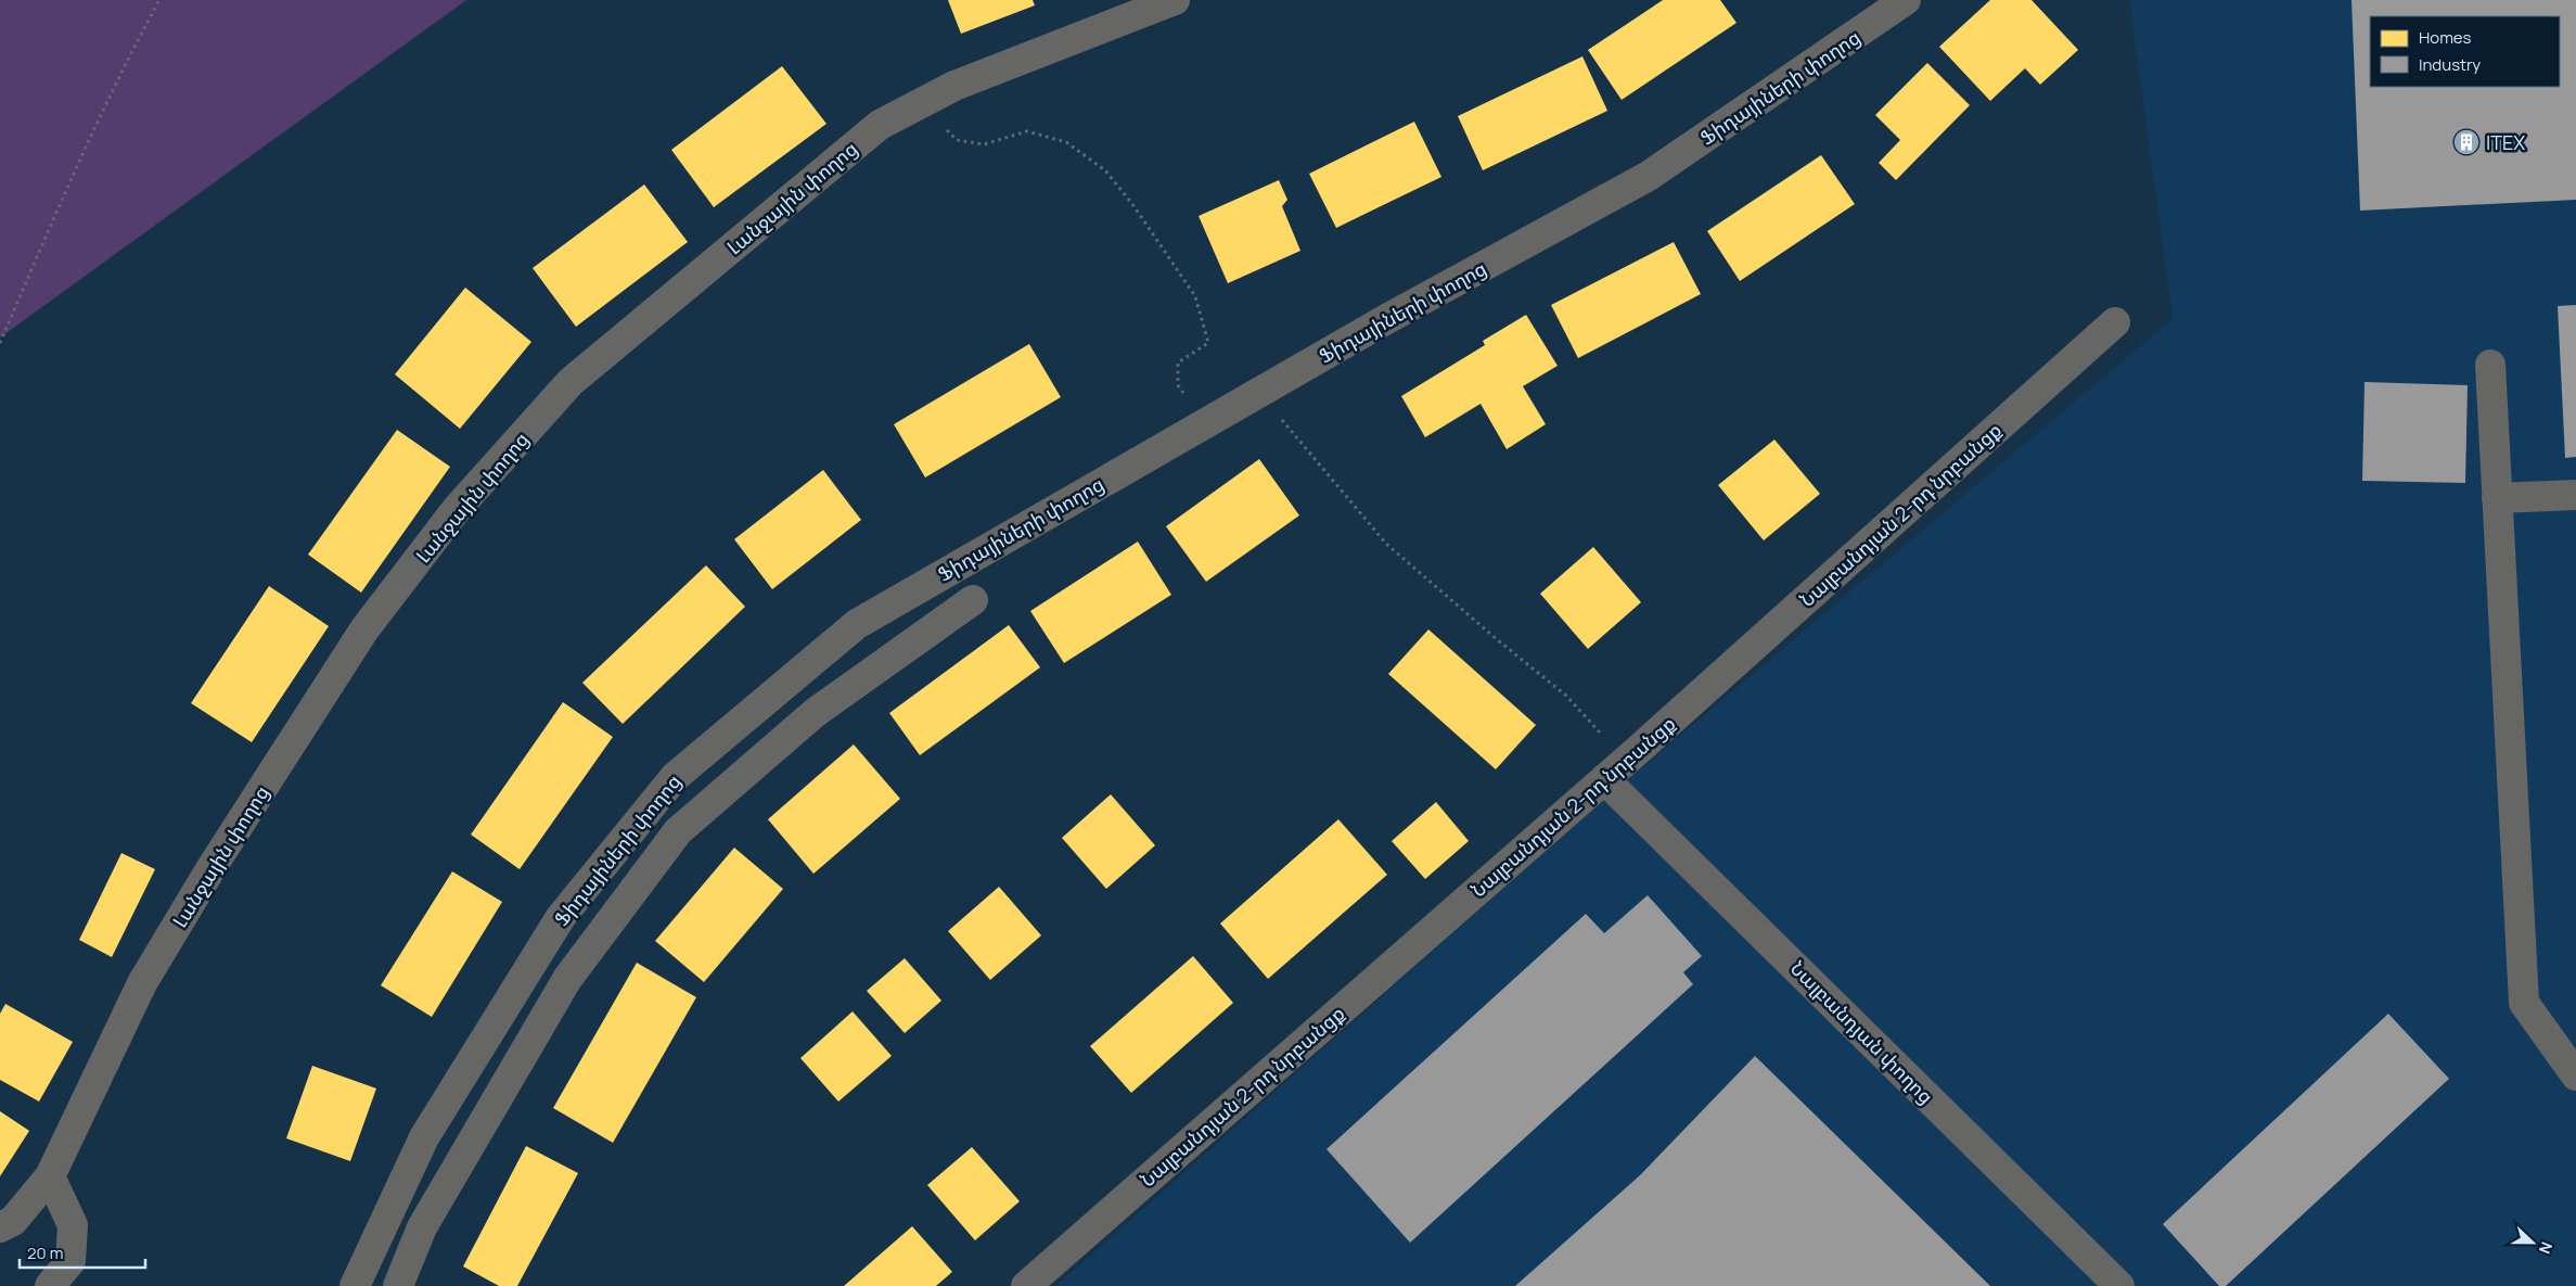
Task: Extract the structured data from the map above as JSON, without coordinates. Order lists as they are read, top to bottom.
{
  "streets": {
    "street": [
      "Ֆիդայիների փողոց",
      "Լանջային փողոց",
      "Նալբանդյան 2-րդ նրբանցք",
      "Նալբանդյան փողոց"
    ]
  },
  "crossings": [
    ["Նալբանդյան 2-րդ նրբանցք", "Նալբանդյան փողոց"]
  ],
  "places": {
    "building": ["ITEX"]
  },
  "legend": ["Homes", "Industry"],
  "scale_bar": "20 m",
  "north": "right"
}
